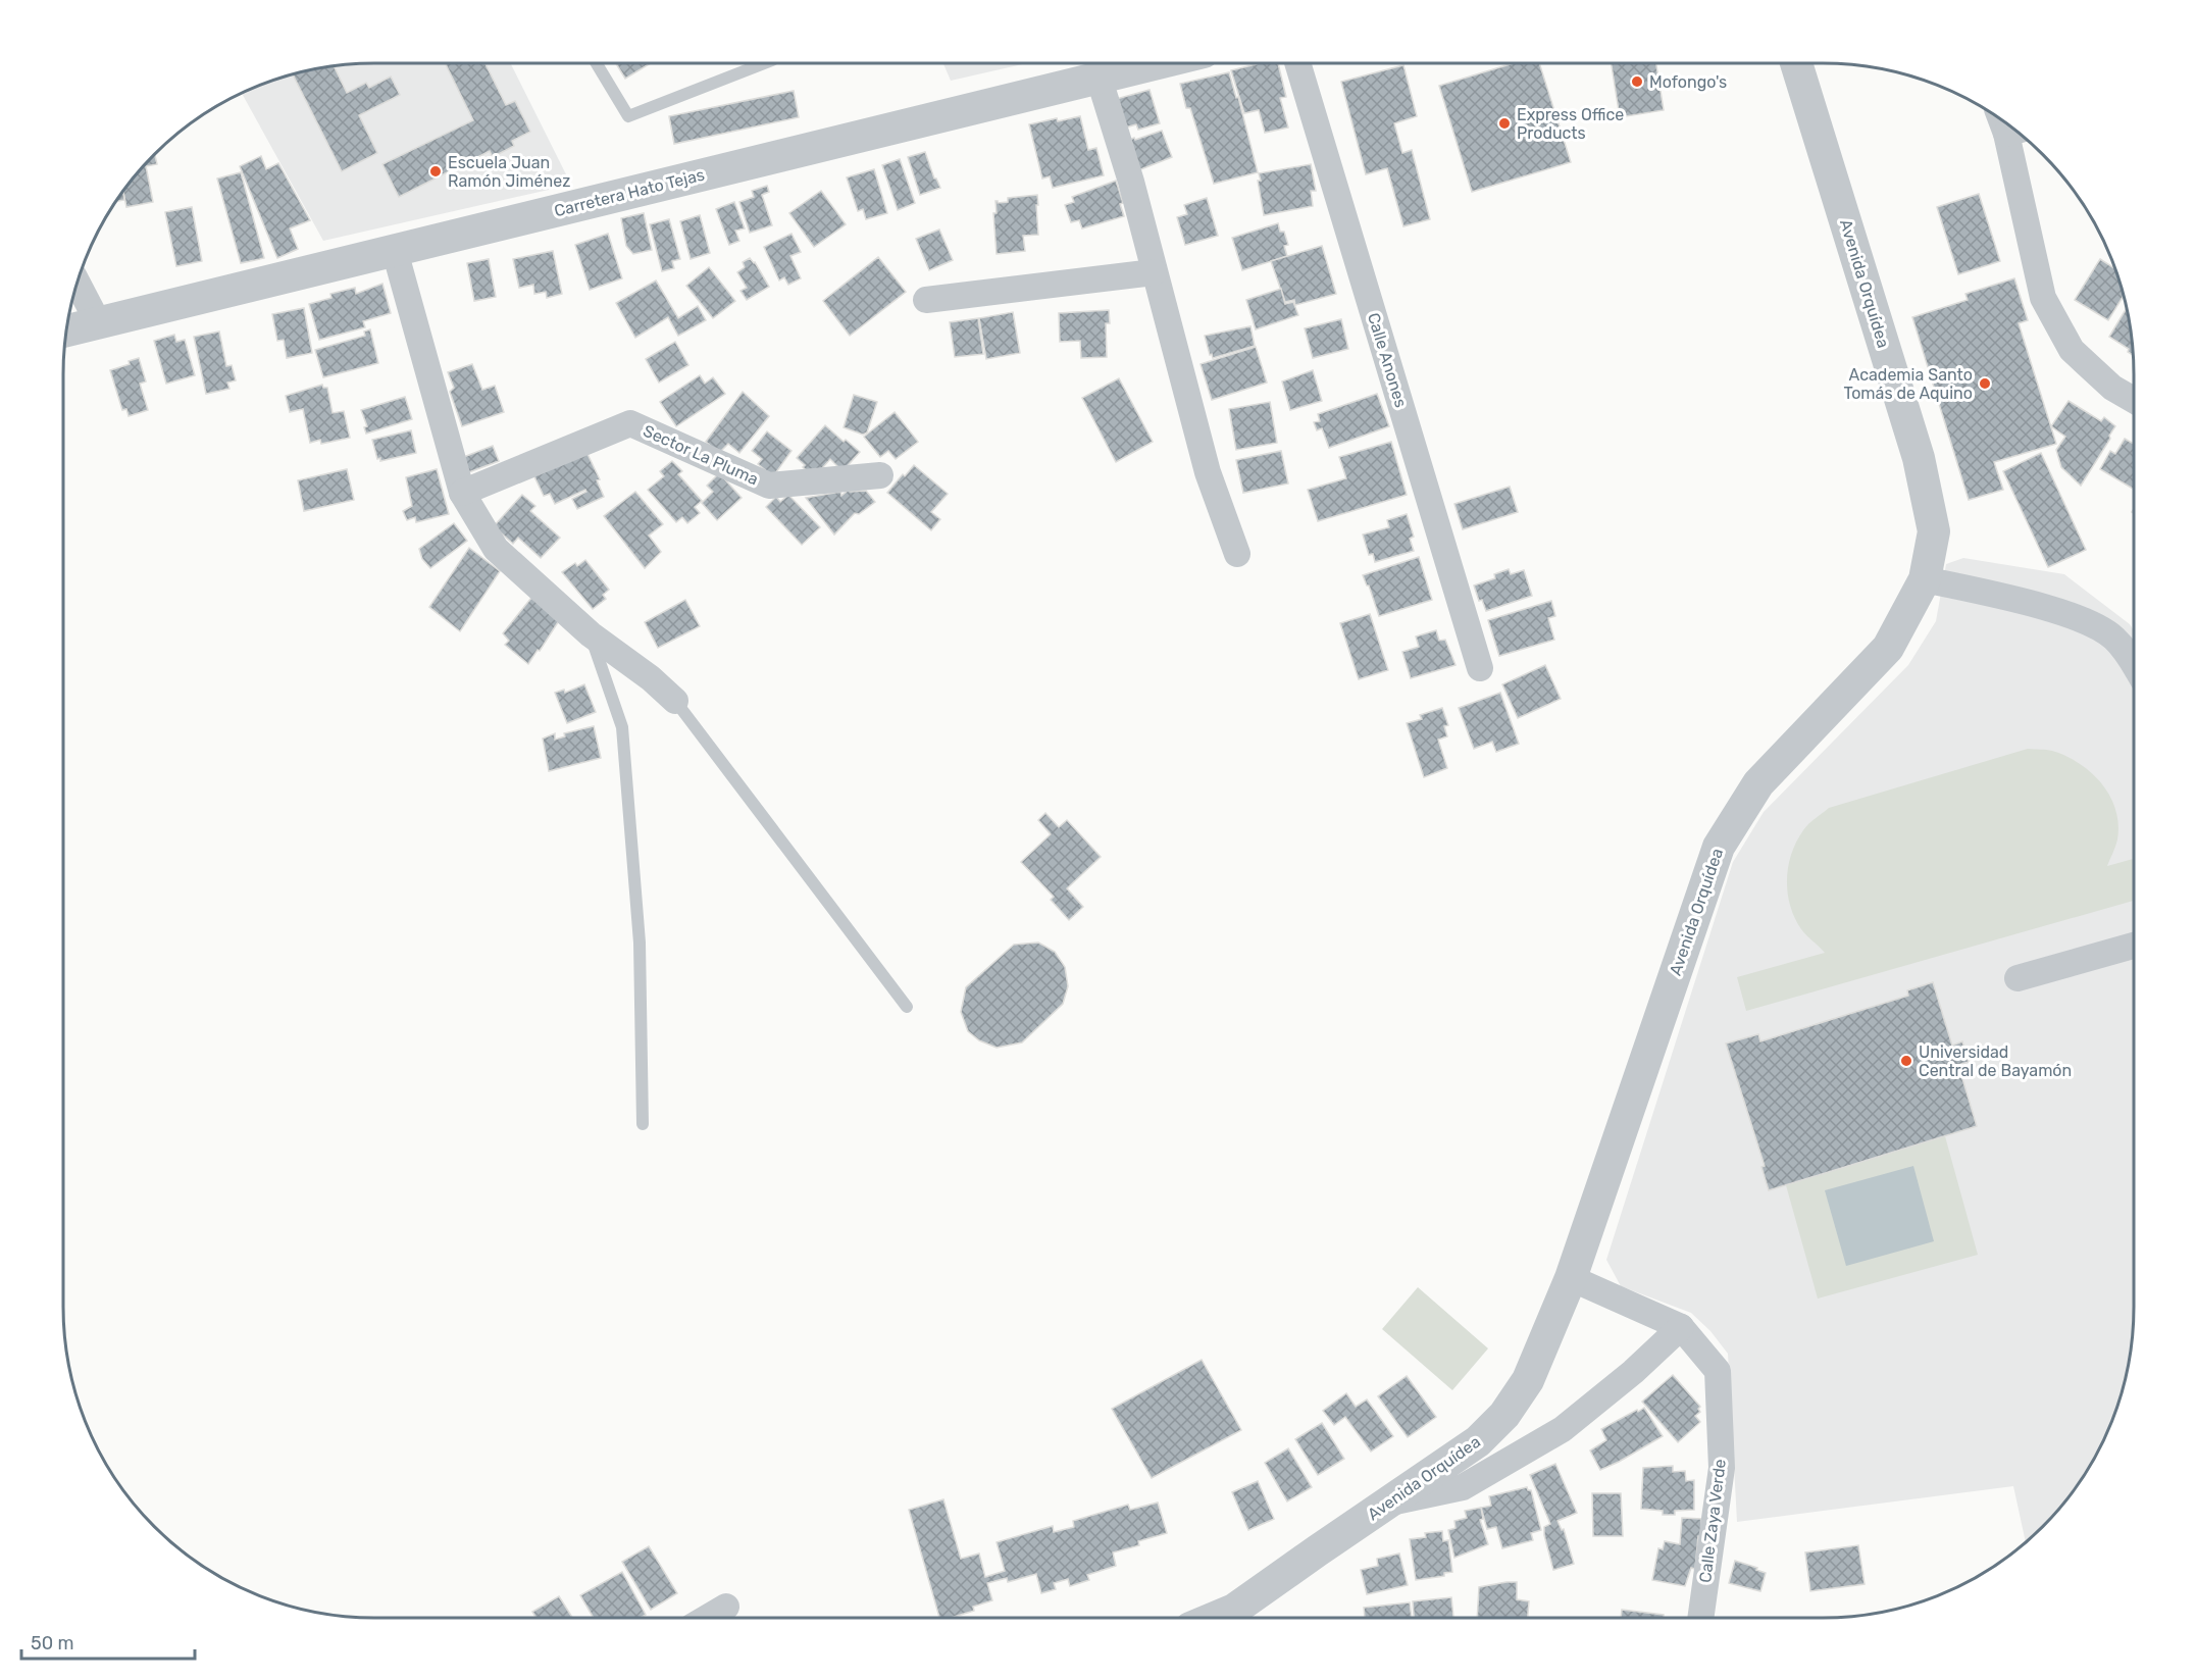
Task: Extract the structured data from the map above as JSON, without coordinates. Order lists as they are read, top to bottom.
{
  "streets": {
    "street": [
      "Carretera Hato Tejas",
      "Avenida Orquídea",
      "Calle Anones",
      "Sector La Pluma",
      "Calle Zaya Verde"
    ]
  },
  "crossings": [
    ["Avenida Orquídea", "Calle Zaya Verde"]
  ],
  "places": [
    "Mofongo's",
    "Express Office Products",
    "Escuela Juan Ramón Jiménez",
    "Academia Santo Tomás de Aquino",
    "Universidad Central de Bayamón"
  ],
  "scale_bar": "50 m"
}
